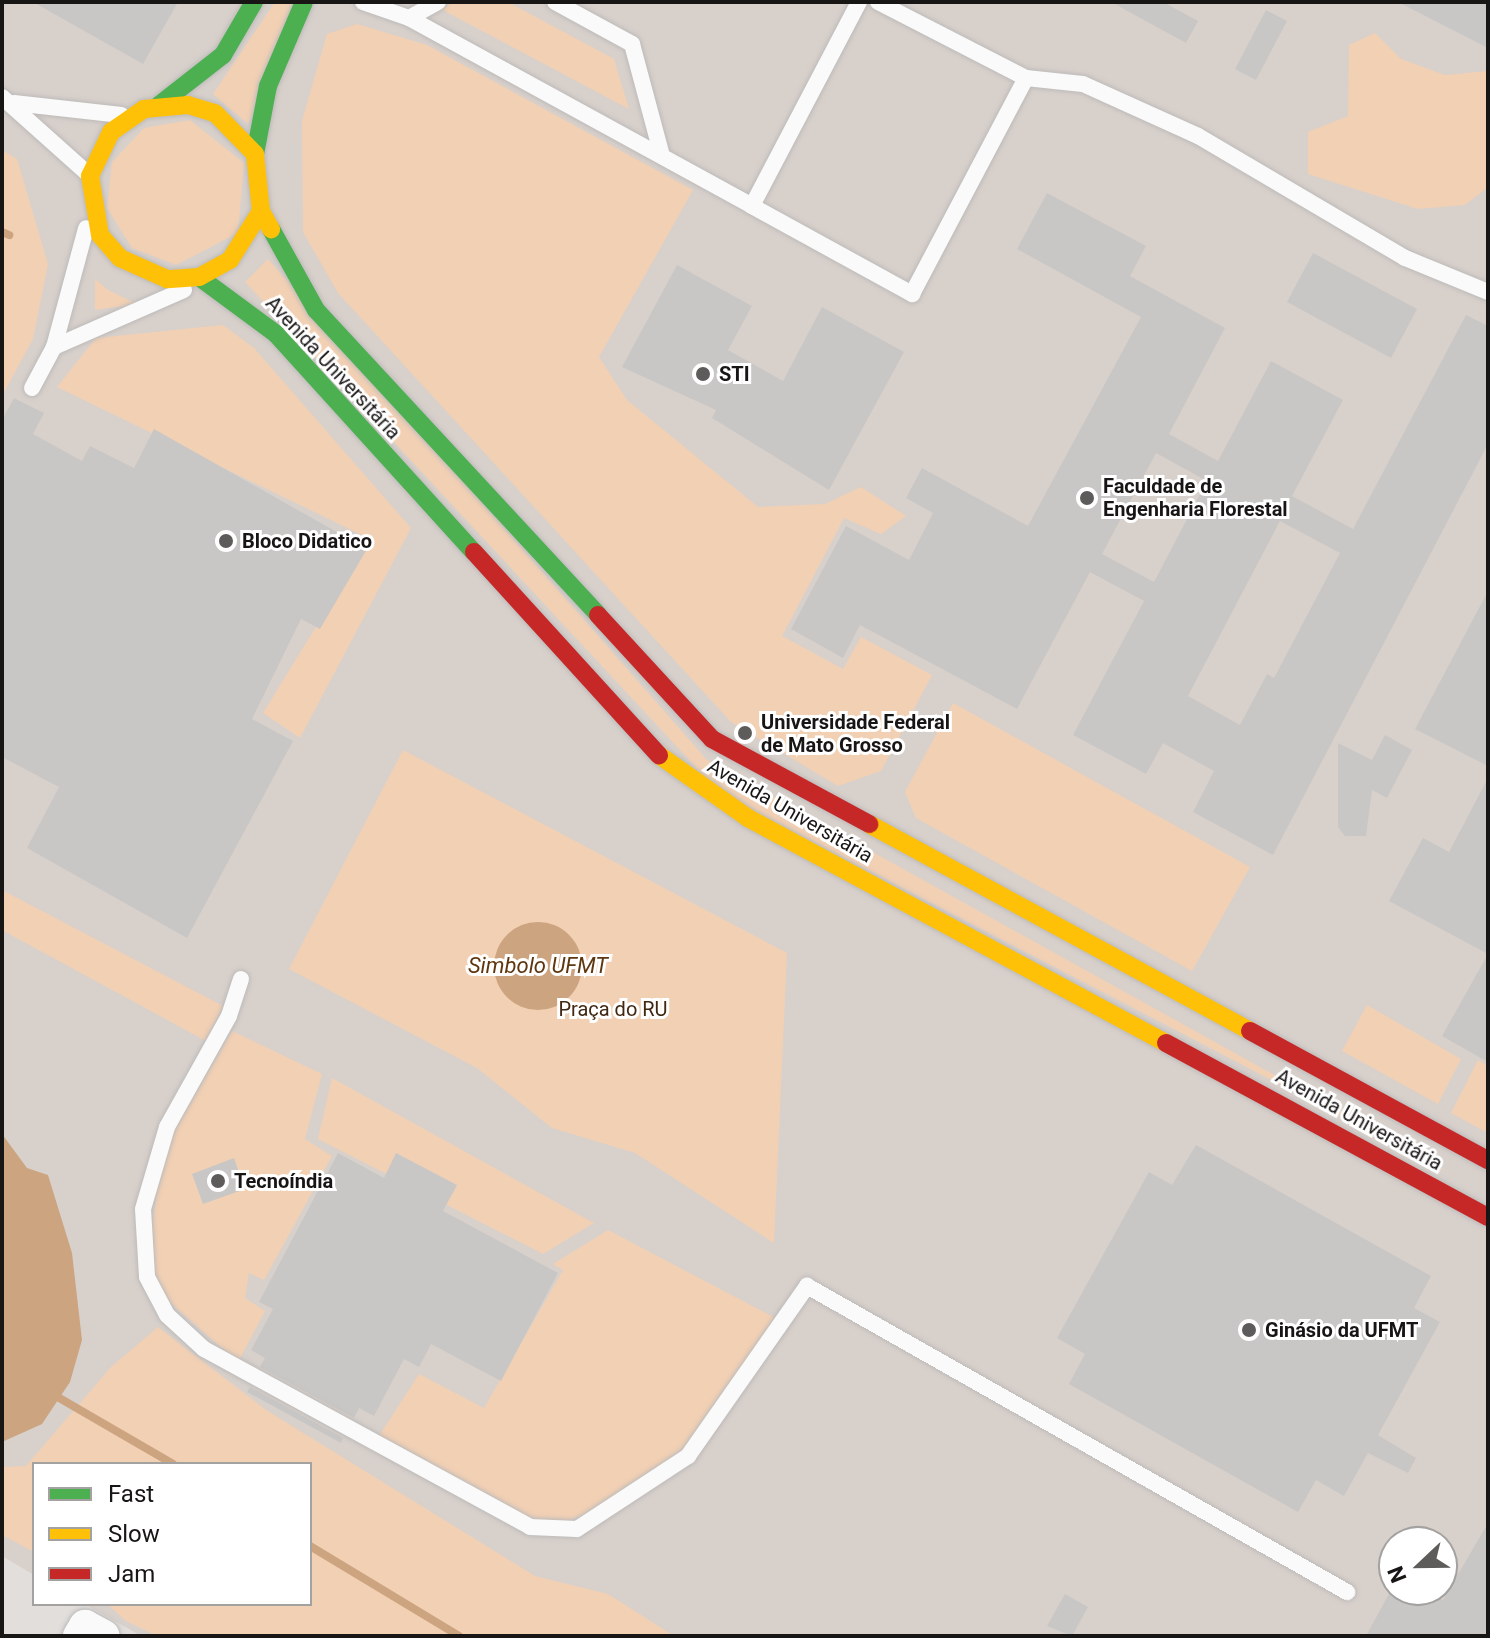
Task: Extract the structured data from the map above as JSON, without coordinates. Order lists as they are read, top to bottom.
{
  "streets": {
    "street": ["Avenida Universitária"]
  },
  "water": ["Simbolo UFMT"],
  "parks": ["Praça do RU"],
  "places": [
    "STI",
    "Faculdade de Engenharia Florestal",
    "Bloco Didatico",
    "Universidade Federal de Mato Grosso",
    "Tecnoíndia",
    "Ginásio da UFMT"
  ],
  "legend": ["Fast", "Slow", "Jam"],
  "north": "left"
}
